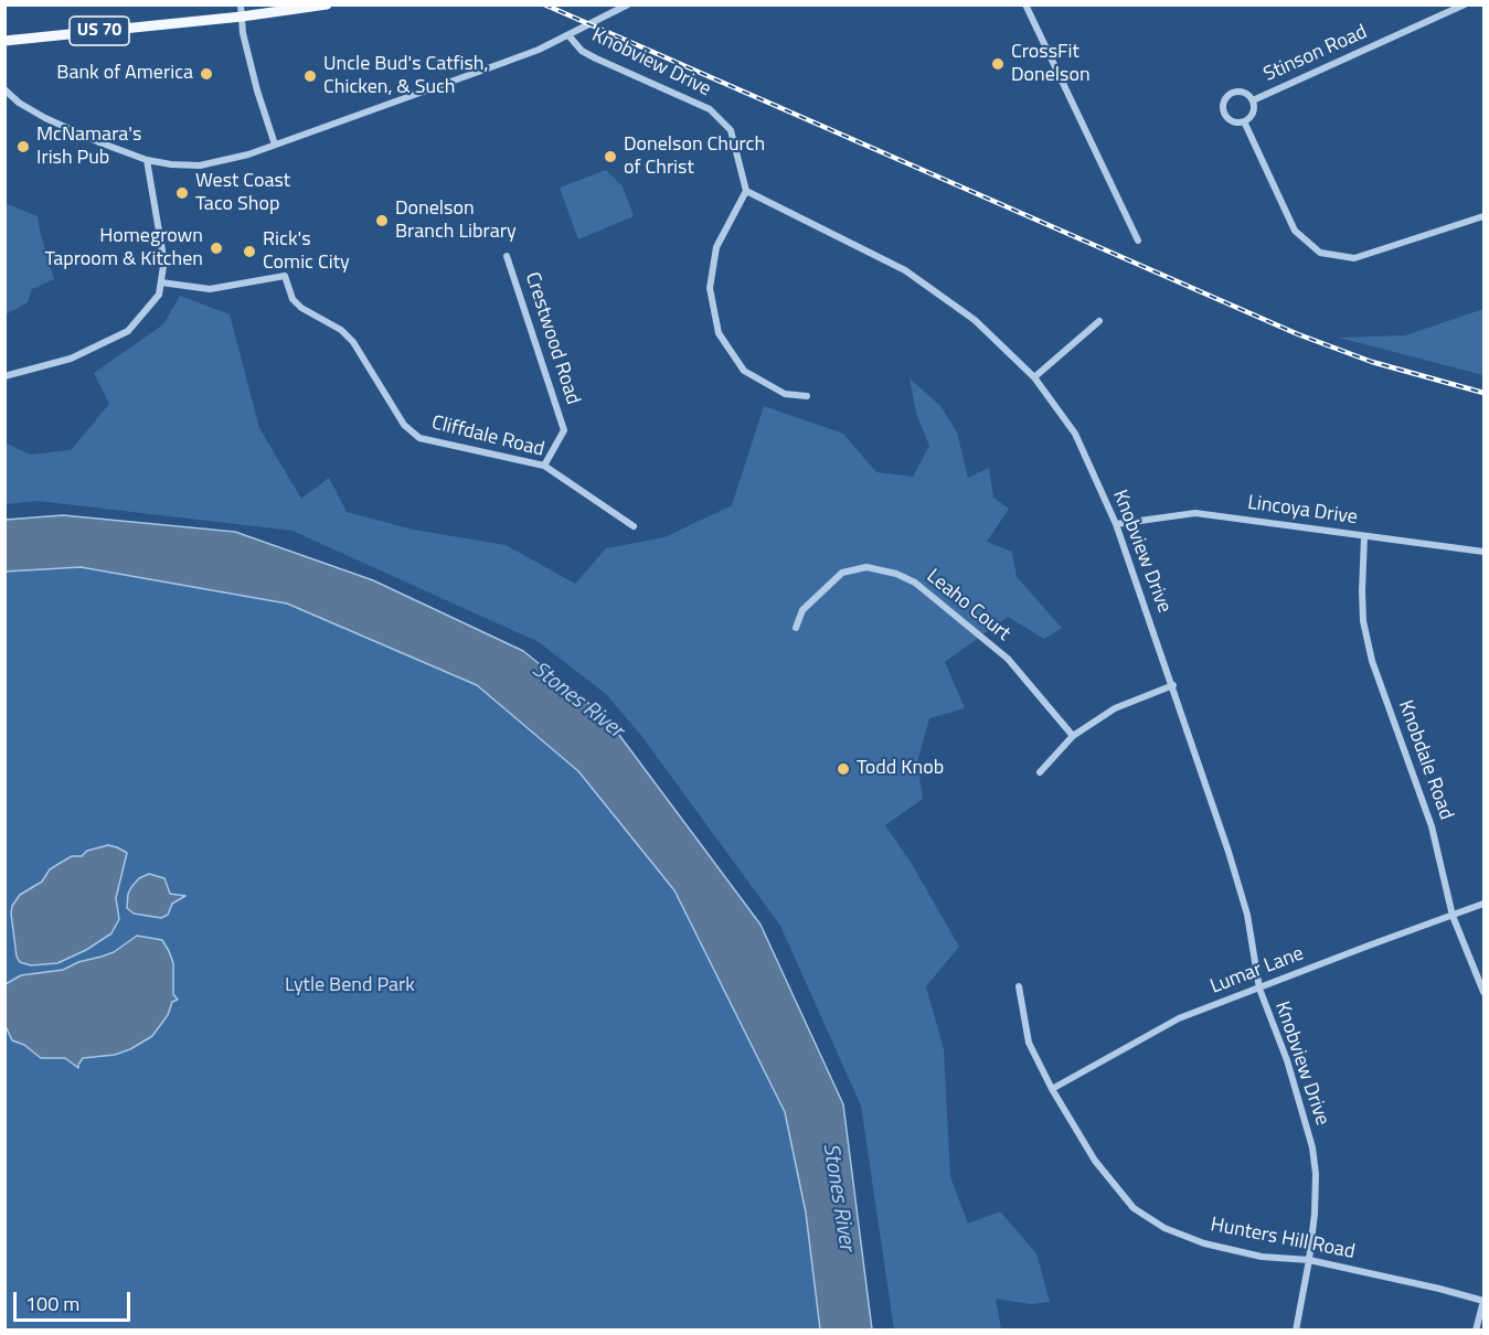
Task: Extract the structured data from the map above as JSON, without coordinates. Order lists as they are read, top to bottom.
{
  "streets": {
    "main road": ["US 70"],
    "street": [
      "Stinson Road",
      "Knobview Drive",
      "Crestwood Road",
      "Cliffdale Road",
      "Lincoya Drive",
      "Leaho Court",
      "Knobdale Road",
      "Lumar Lane",
      "Hunters Hill Road"
    ]
  },
  "crossings": [
    ["Knobview Drive", "Lincoya Drive"],
    ["Knobview Drive", "Lumar Lane"],
    ["Knobview Drive", "Hunters Hill Road"],
    ["Crestwood Road", "Cliffdale Road"],
    ["Lincoya Drive", "Knobdale Road"],
    ["Knobdale Road", "Lumar Lane"],
    ["Lumar Lane", "Hunters Hill Road"]
  ],
  "water": ["Stones River"],
  "parks": ["Lytle Bend Park"],
  "places": [
    "CrossFit Donelson",
    "Bank of America",
    "Uncle Bud's Catfish, Chicken, & Such",
    "McNamara's Irish Pub",
    "Donelson Church of Christ",
    "West Coast Taco Shop",
    "Donelson Branch Library",
    "Homegrown Taproom & Kitchen",
    "Rick's Comic City",
    "Todd Knob"
  ],
  "scale_bar": "100 m"
}
